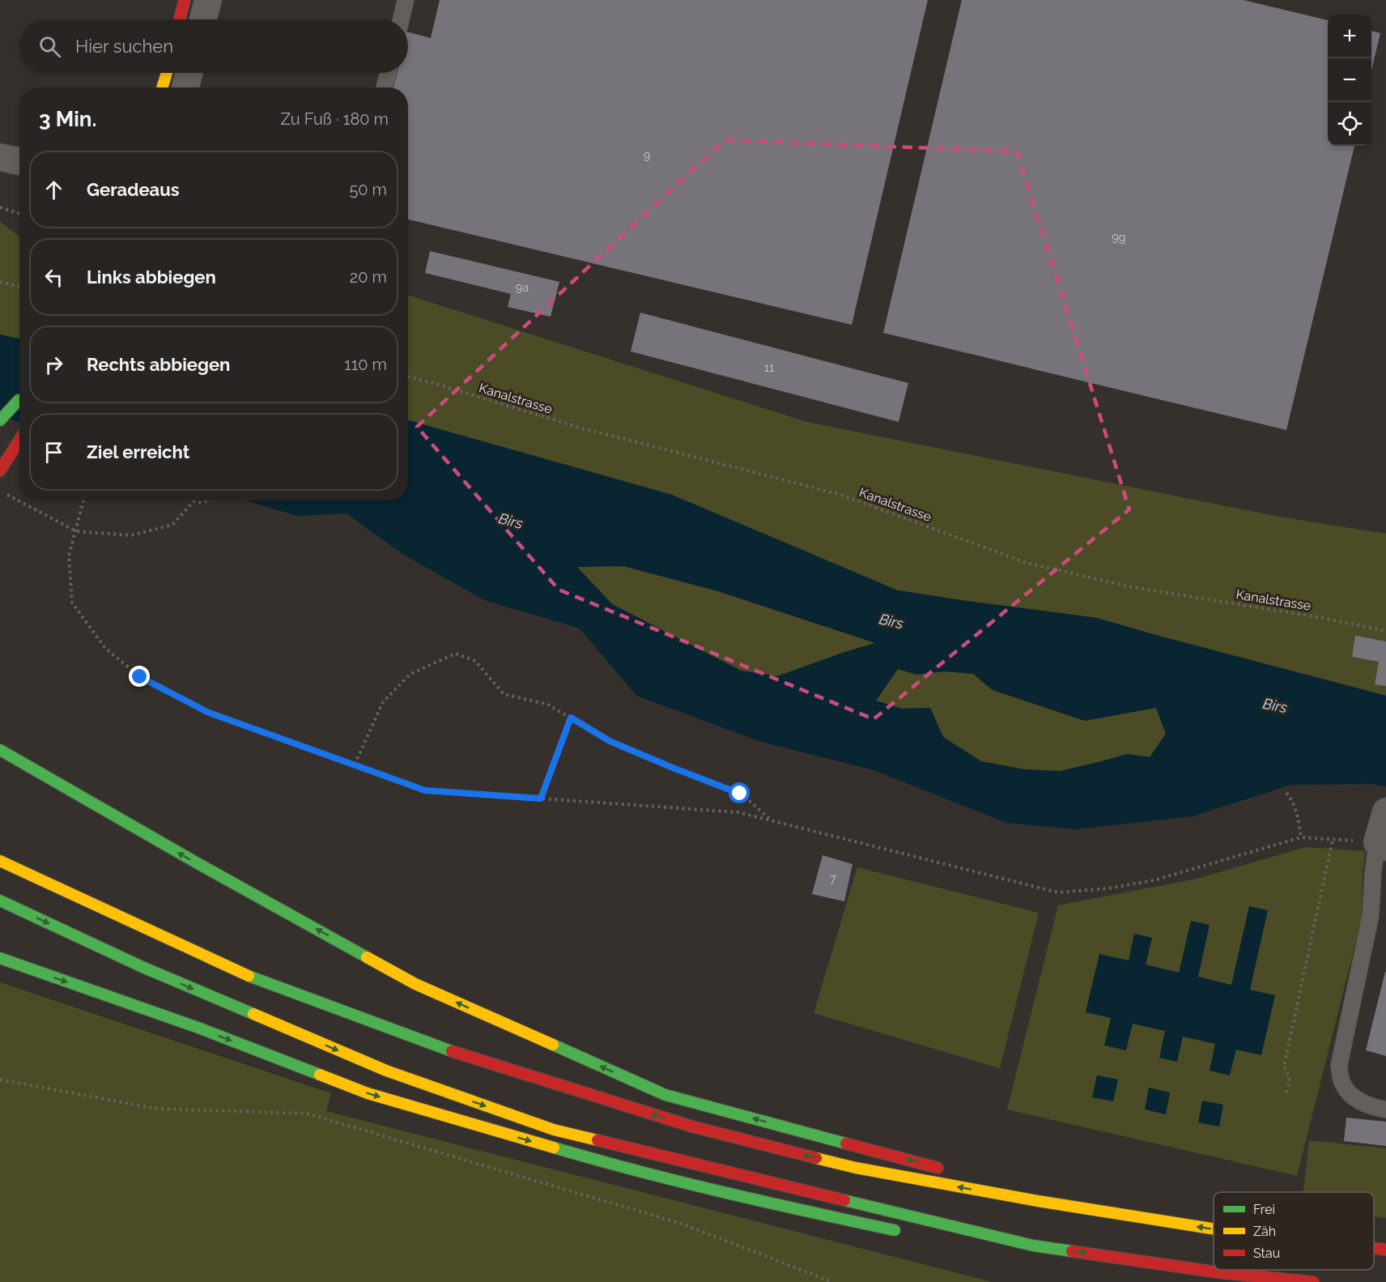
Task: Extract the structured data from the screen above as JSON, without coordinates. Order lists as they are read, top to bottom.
{
  "streets": {
    "path": ["Kanalstrasse"]
  },
  "water": ["Birs"],
  "house_numbers": [
    "9",
    "9g",
    "9a",
    "11",
    "7"
  ],
  "legend": ["Frei", "Zäh", "Stau"],
  "page": {
    "map_buttons": ["+", "−"],
    "search": "Hier suchen",
    "heading": ["3 Min.", "Zu Fuß · 180 m"],
    "list": [
      ["Geradeaus", "50 m"],
      ["Links abbiegen", "20 m"],
      ["Rechts abbiegen", "110 m"],
      "Ziel erreicht"
    ]
  }
}
